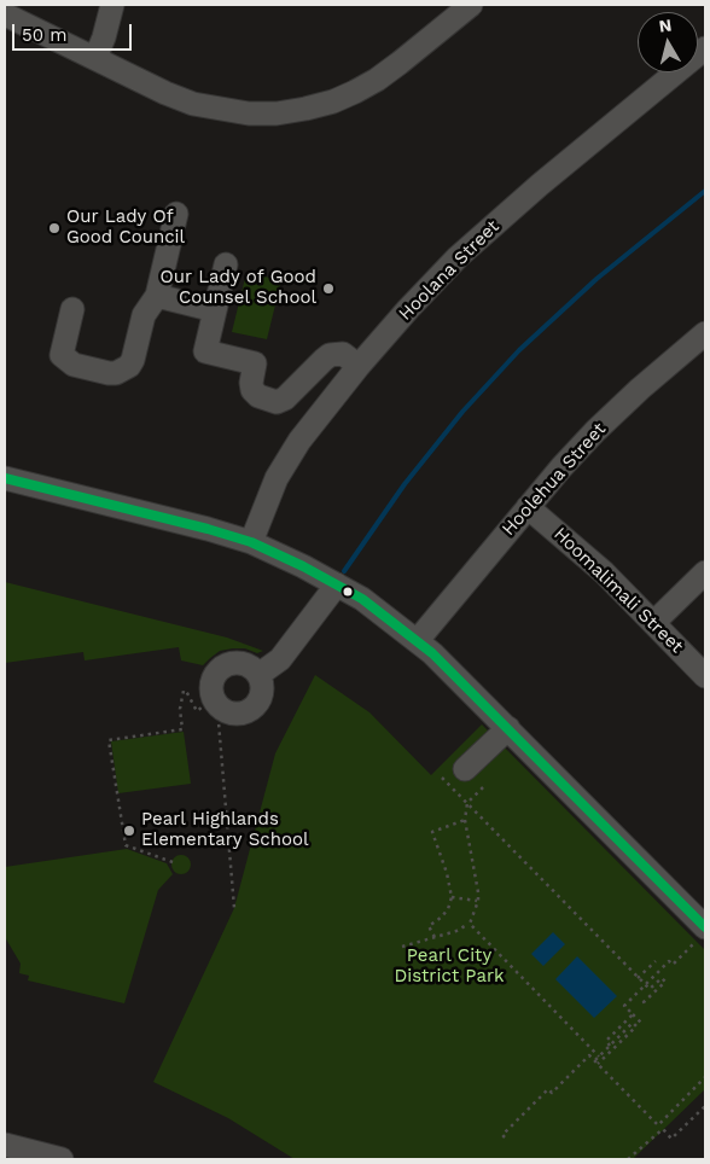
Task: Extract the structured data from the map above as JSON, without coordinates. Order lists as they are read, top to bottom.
{
  "streets": {
    "street": ["Hoolana Street", "Hoolehua Street", "Hoomalimali Street"]
  },
  "crossings": [
    ["Hoolehua Street", "Hoomalimali Street"]
  ],
  "parks": ["Pearl City District Park"],
  "places": ["Our Lady Of Good Council", "Our Lady of Good Counsel School", "Pearl Highlands Elementary School"],
  "scale_bar": "50 m",
  "north": "top"
}
